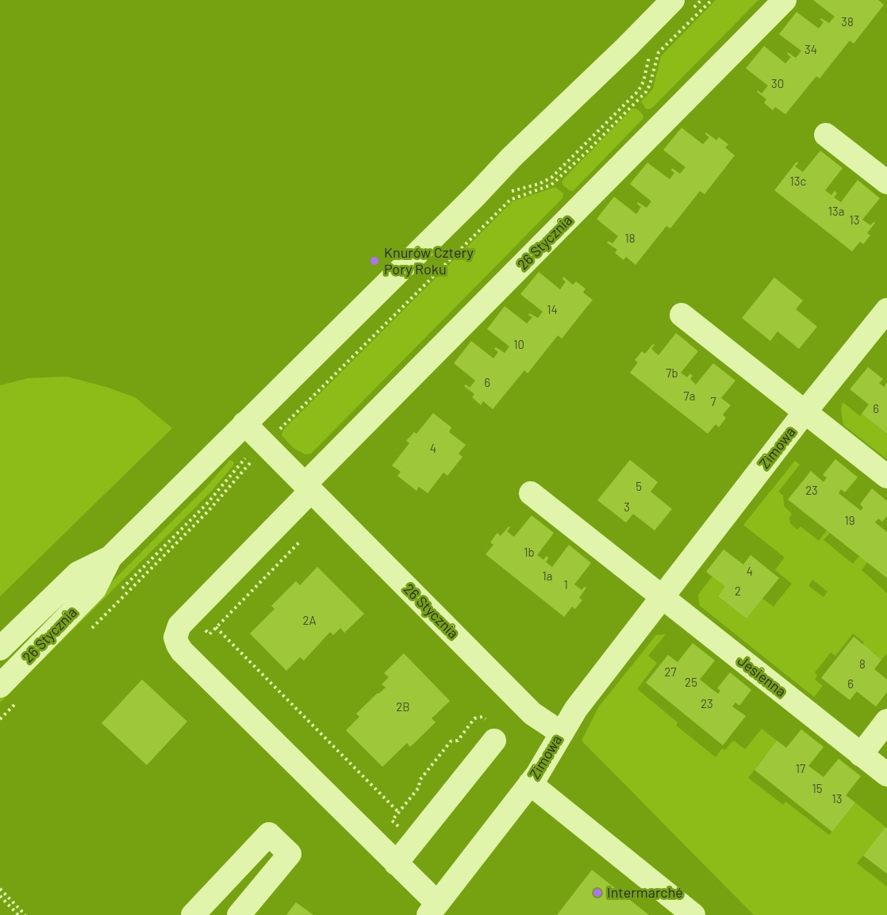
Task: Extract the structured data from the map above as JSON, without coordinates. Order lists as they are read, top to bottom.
{
  "streets": {
    "street": ["26 Stycznia", "Zimowa", "Jesienna"]
  },
  "crossings": [
    ["26 Stycznia", "Zimowa"],
    ["Zimowa", "Jesienna"]
  ],
  "places": ["Knurów Cztery Pory Roku", "Intermarché"],
  "house_numbers": [
    "38",
    "34",
    "30",
    "13c",
    "13a",
    "13",
    "18",
    "14",
    "10",
    "7b",
    "6",
    "7a",
    "7",
    "6",
    "4",
    "5",
    "23",
    "3",
    "19",
    "1b",
    "4",
    "1a",
    "1",
    "2",
    "2A",
    "8",
    "27",
    "25",
    "6",
    "23",
    "2B",
    "17",
    "15",
    "13"
  ]
}
